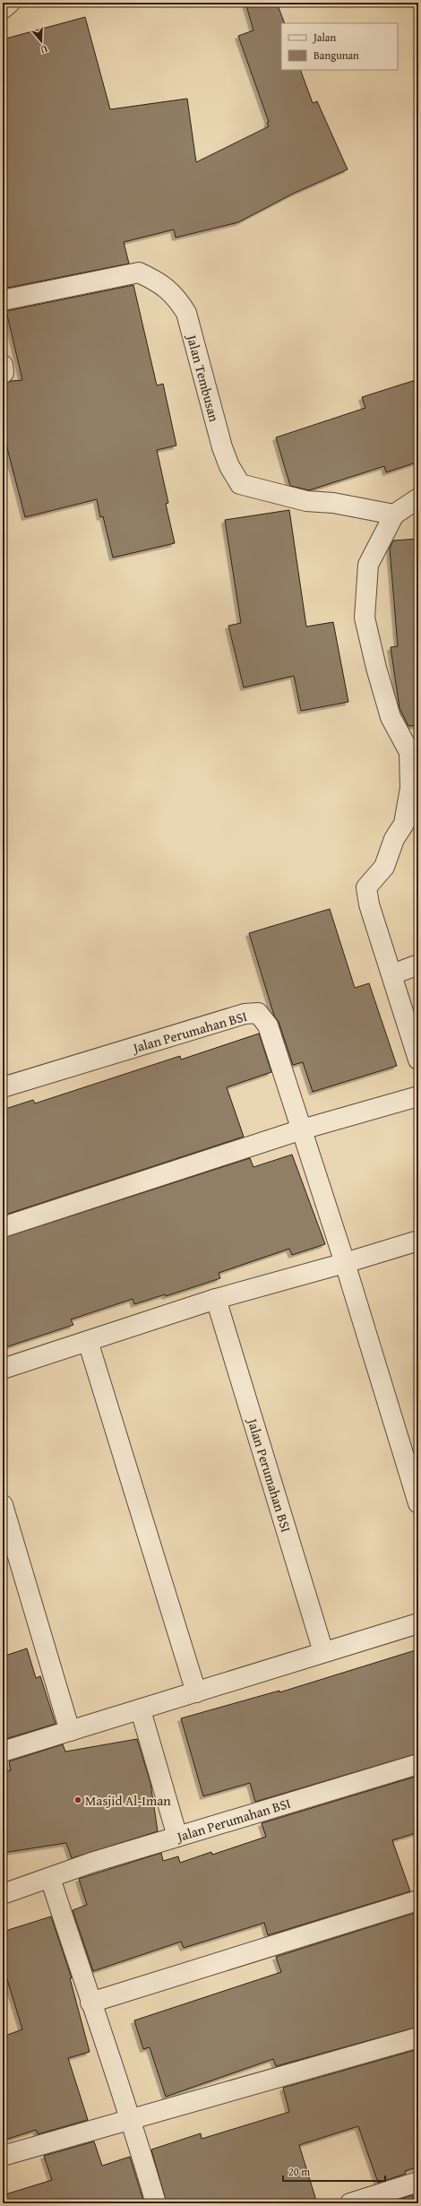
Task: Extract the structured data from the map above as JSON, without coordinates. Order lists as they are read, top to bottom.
{
  "streets": {
    "street": ["Jalan Tembusan", "Jalan Perumahan BSI"]
  },
  "places": ["Masjid Al-Iman"],
  "legend": ["Jalan", "Bangunan"],
  "scale_bar": "20 m",
  "north": "bottom"
}
